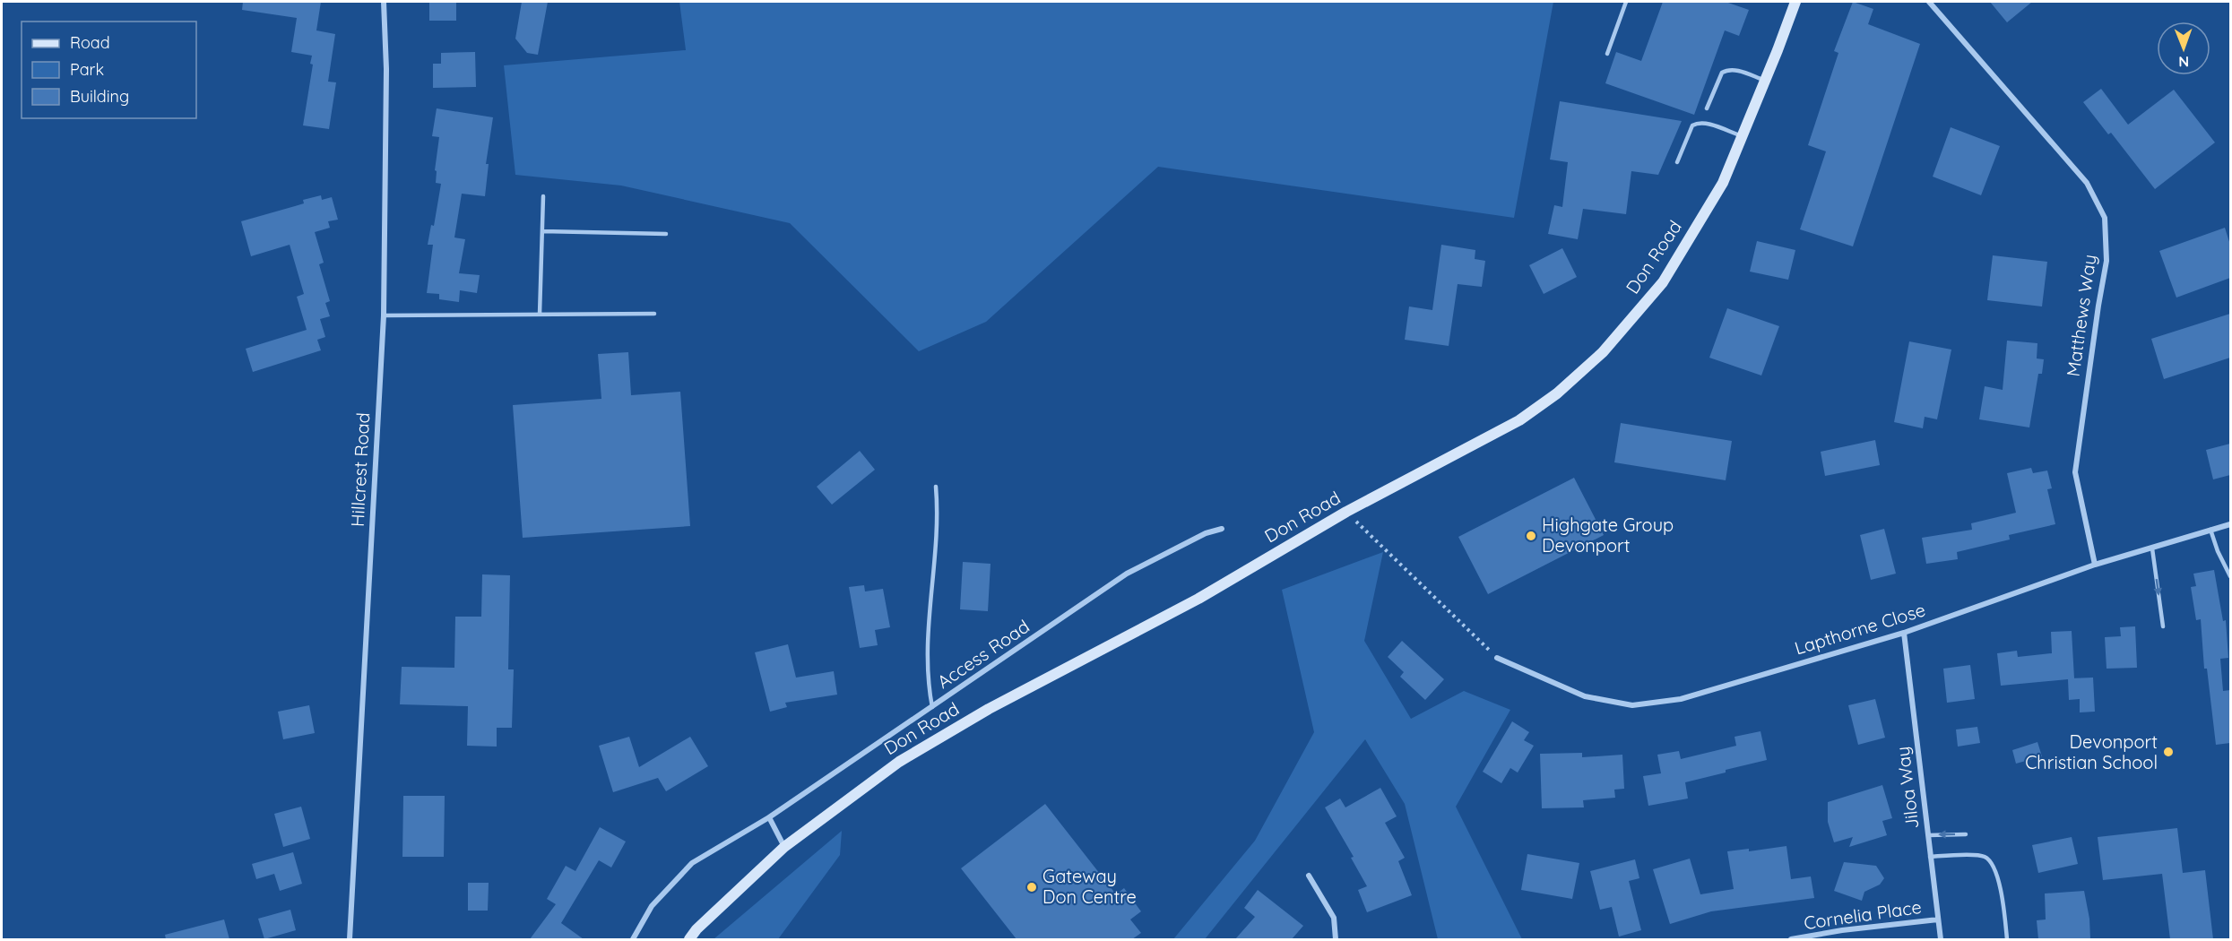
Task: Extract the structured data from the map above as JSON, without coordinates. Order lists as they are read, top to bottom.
{
  "streets": {
    "main road": ["Don Road"],
    "street": [
      "Matthews Way",
      "Hillcrest Road",
      "Lapthorne Close",
      "Access Road",
      "Jiloa Way",
      "Cornelia Place"
    ]
  },
  "crossings": [
    ["Matthews Way", "Lapthorne Close"],
    ["Lapthorne Close", "Jiloa Way"],
    ["Jiloa Way", "Cornelia Place"]
  ],
  "places": ["Highgate Group Devonport", "Devonport Christian School", "Gateway Don Centre"],
  "legend": ["Road", "Park", "Building"],
  "north": "bottom"
}
